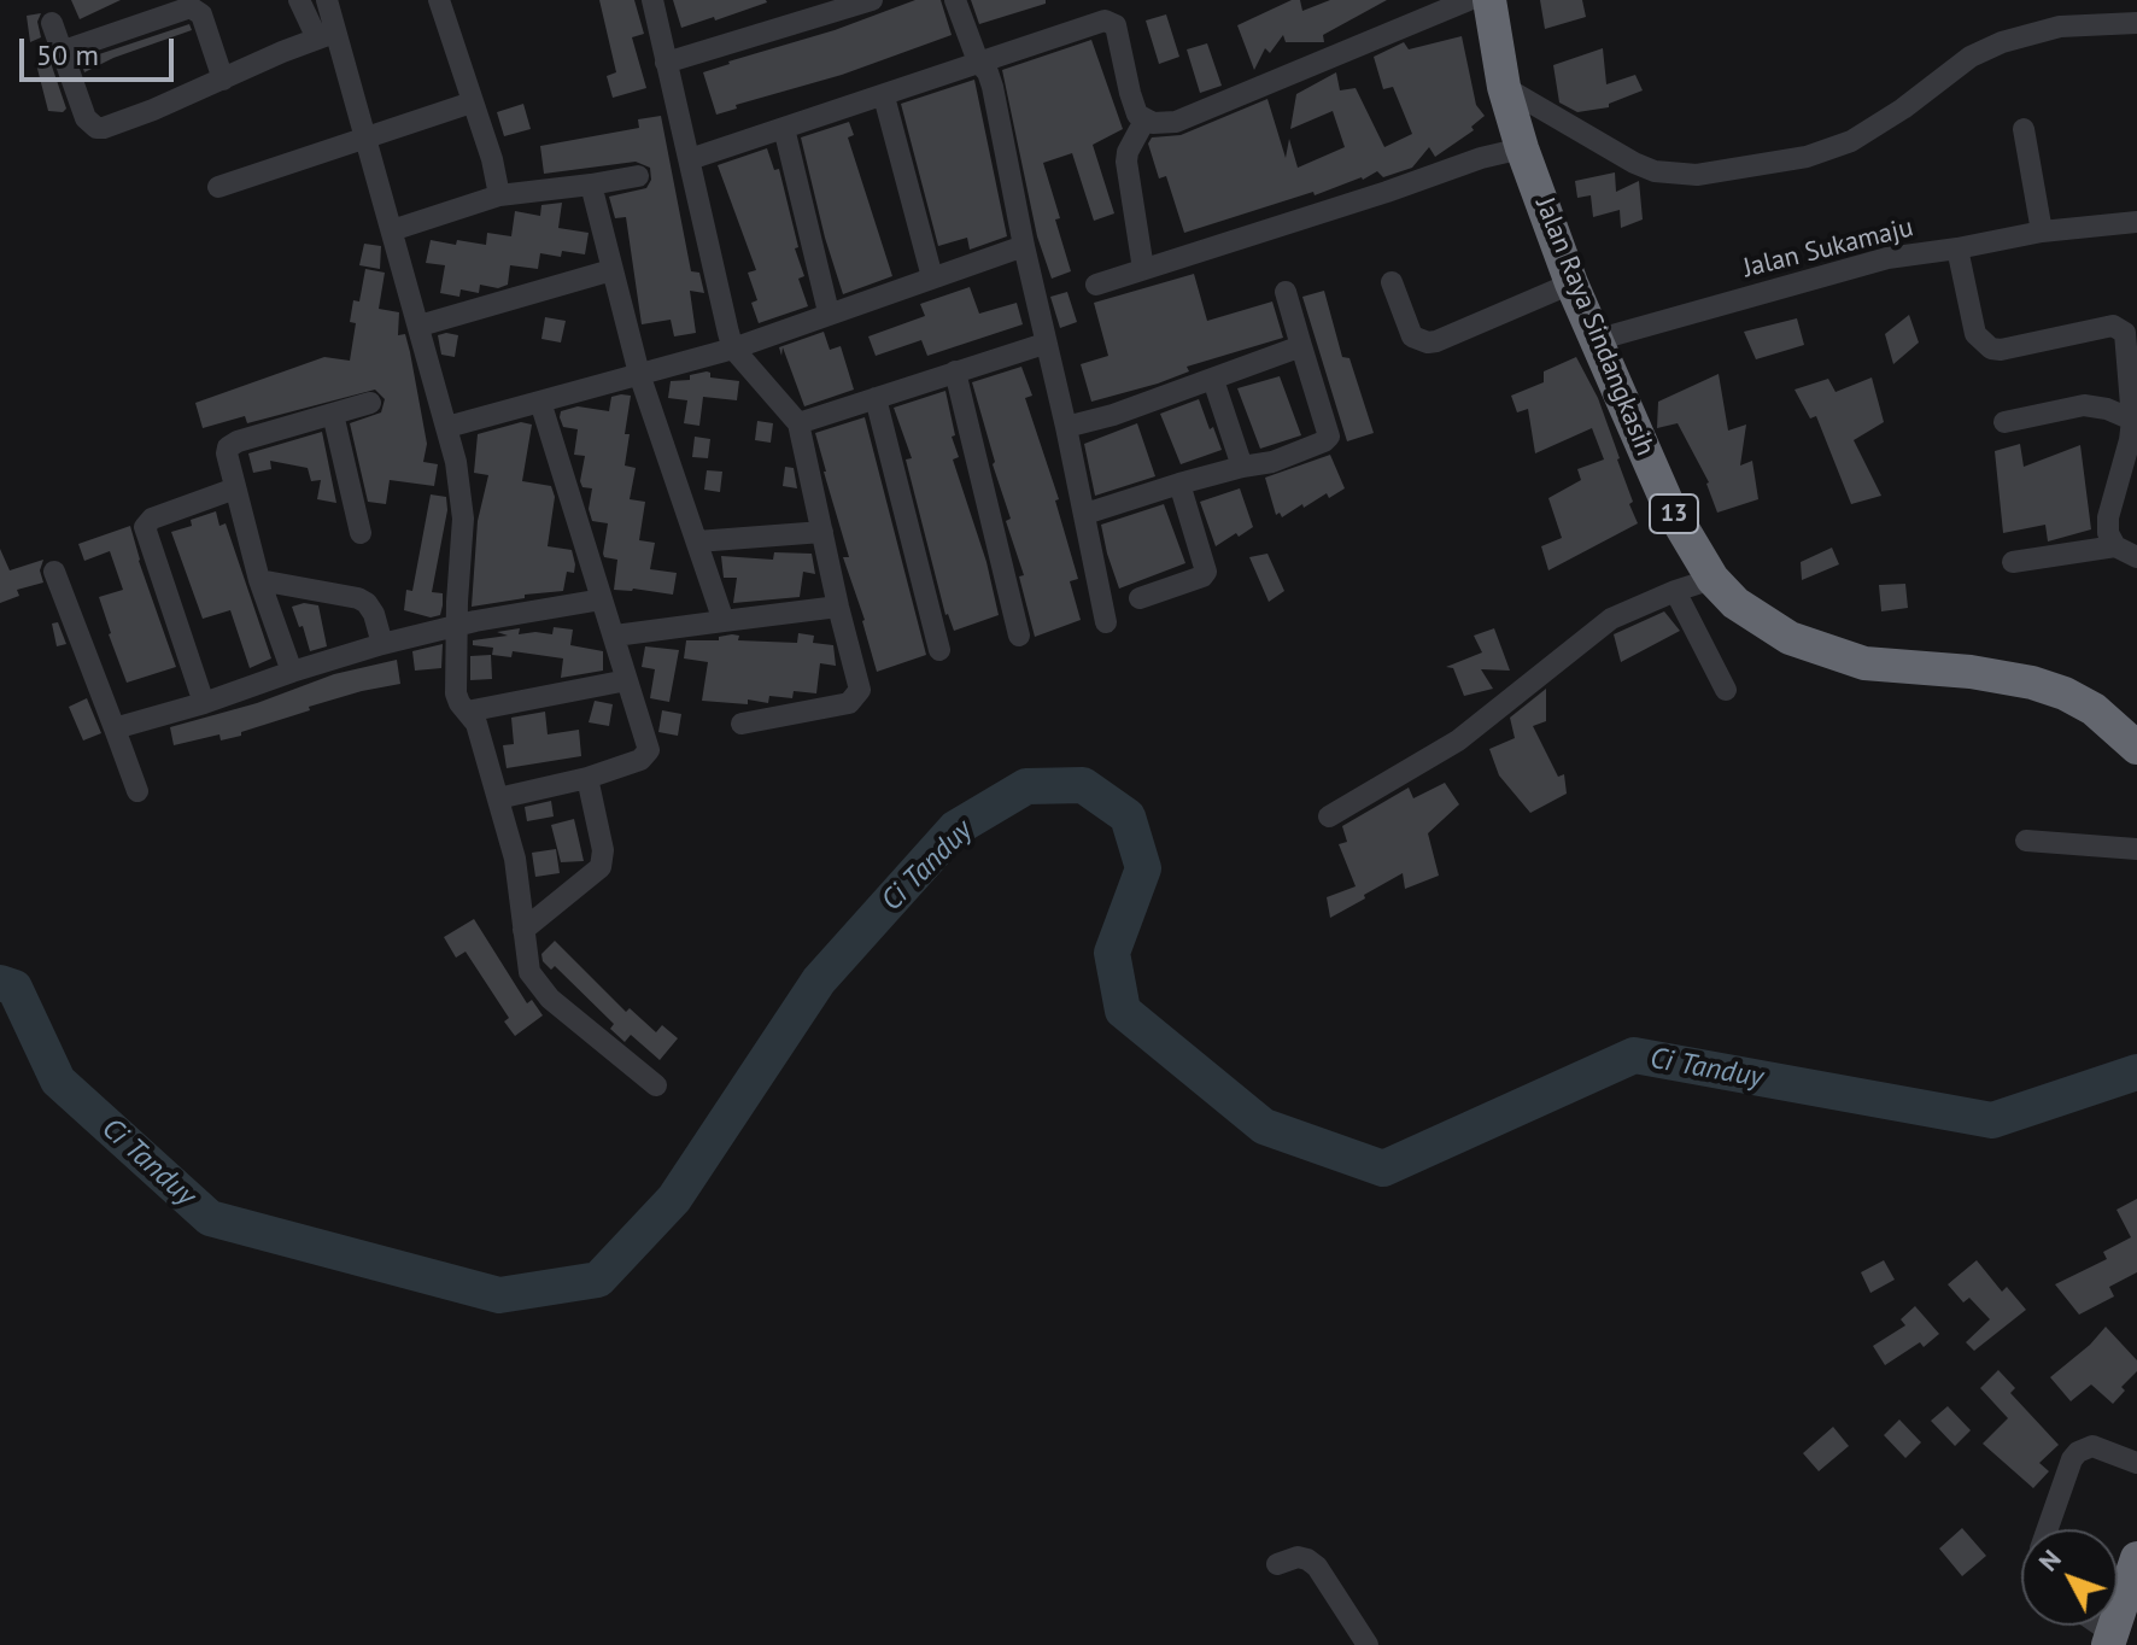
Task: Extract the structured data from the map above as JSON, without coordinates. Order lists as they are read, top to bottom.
{
  "streets": {
    "highway": ["Jalan Raya Sindangkasih", "13"],
    "street": ["Jalan Sukamaju"]
  },
  "crossings": [
    ["Jalan Sukamaju", "Jalan Raya Sindangkasih"]
  ],
  "water": ["Ci Tanduy"],
  "scale_bar": "50 m",
  "north": "top left"
}
